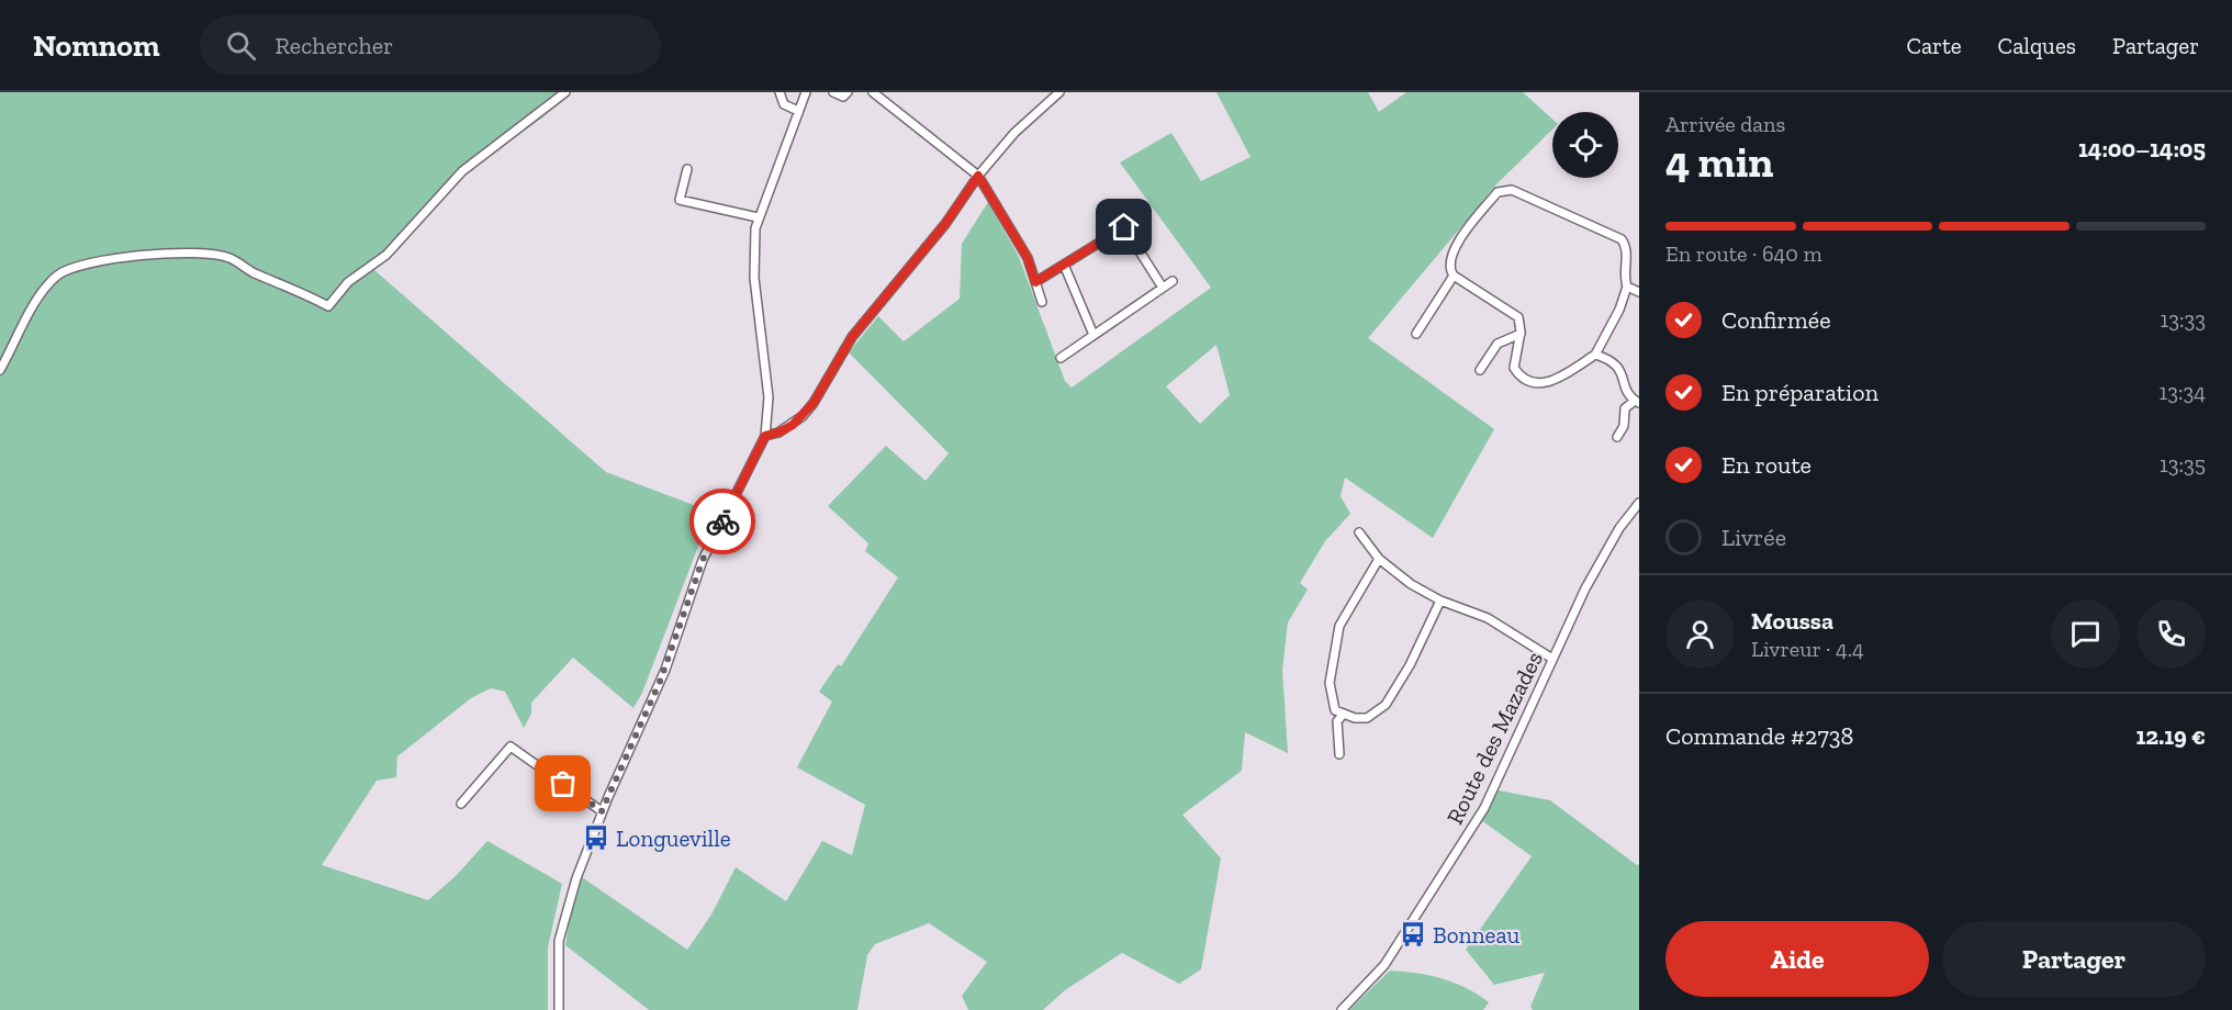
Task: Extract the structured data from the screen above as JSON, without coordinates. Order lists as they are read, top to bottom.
{
  "streets": {
    "street": ["Route des Mazades"]
  },
  "places": {
    "bus stop": ["Longueville", "Bonneau"]
  },
  "page": {
    "header": "Nomnom",
    "search": "Rechercher",
    "nav": ["Carte", "Calques", "Partager"],
    "heading": ["4 min", "Arrivée dans", "14:00–14:05"],
    "panel": [
      "Moussa",
      "Livreur · 4.4",
      "Commande #2738",
      "12.19 €"
    ],
    "bar": "En route · 640 m",
    "list": [
      ["Confirmée", "13:33"],
      ["En préparation", "13:34"],
      ["En route", "13:35"],
      "Livrée"
    ],
    "buttons": ["Aide", "Partager"]
  }
}
